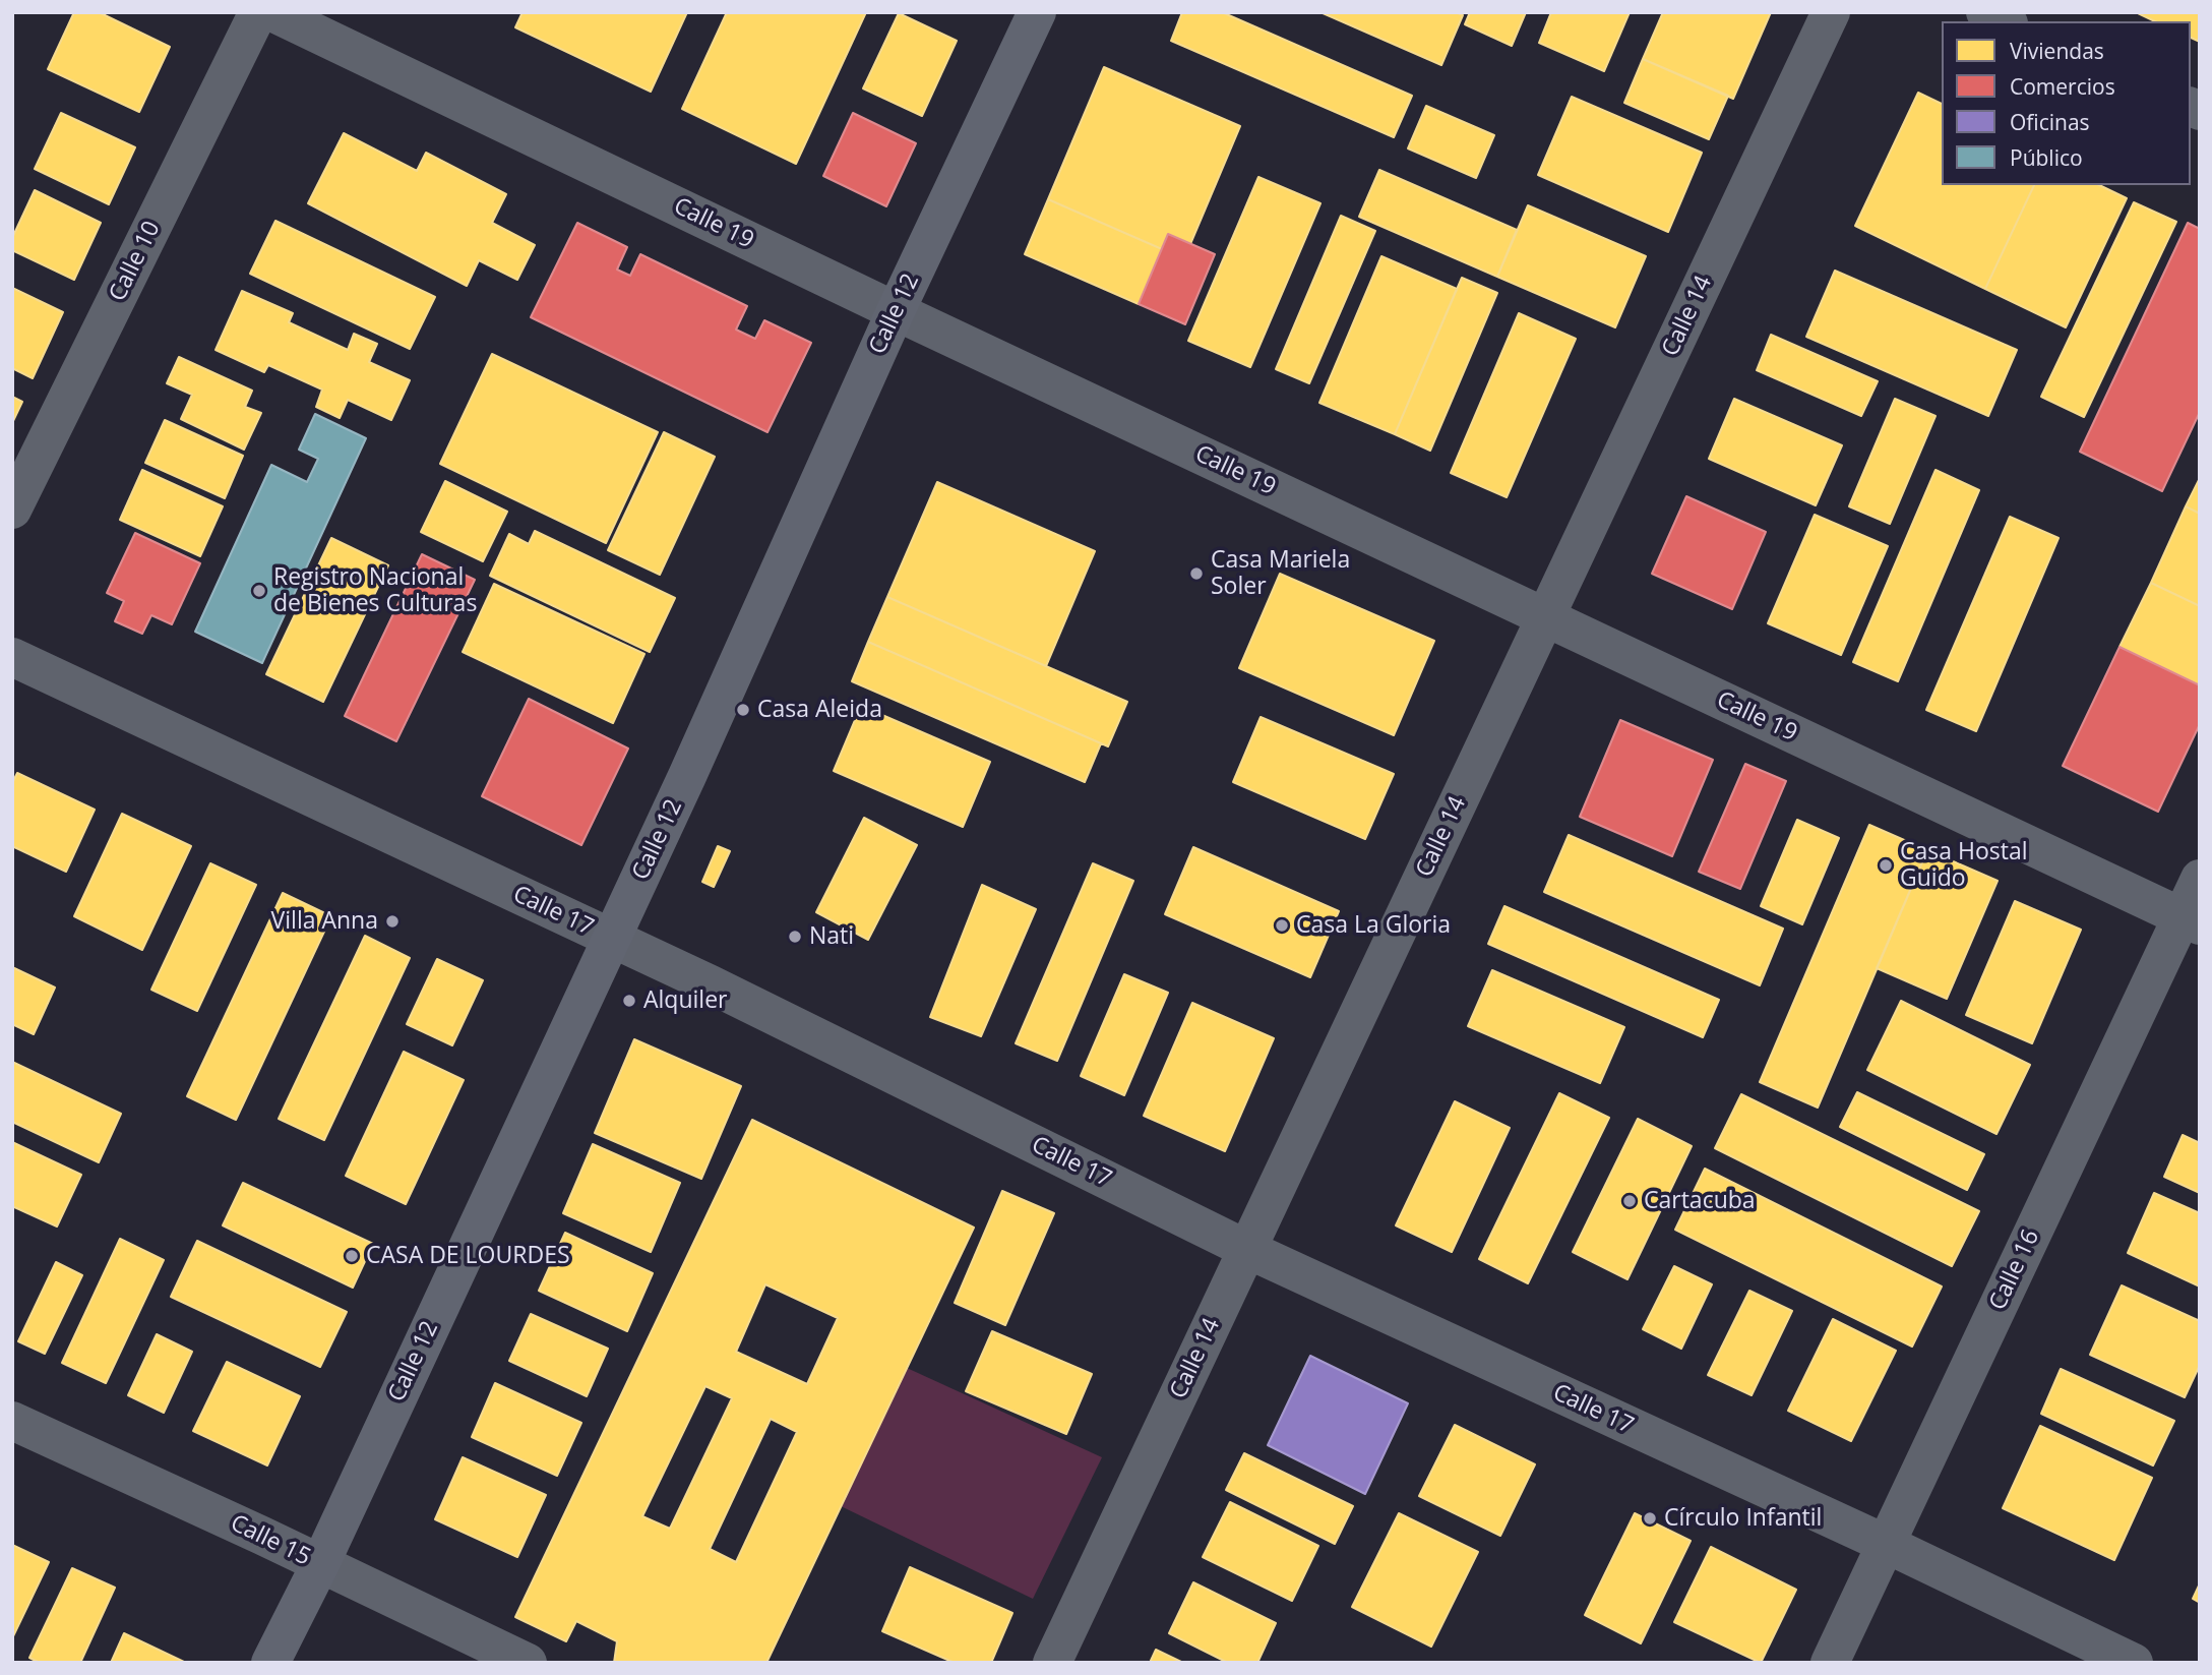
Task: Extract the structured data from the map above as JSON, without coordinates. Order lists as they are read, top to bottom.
{
  "streets": {
    "main road": ["Calle 12"],
    "street": [
      "Calle 19",
      "Calle 10",
      "Calle 14",
      "Calle 17",
      "Calle 16",
      "Calle 15"
    ]
  },
  "crossings": [
    ["Calle 19", "Calle 12"],
    ["Calle 19", "Calle 14"],
    ["Calle 19", "Calle 16"],
    ["Calle 12", "Calle 17"],
    ["Calle 12", "Calle 15"],
    ["Calle 14", "Calle 17"],
    ["Calle 17", "Calle 16"]
  ],
  "places": [
    "Casa Mariela Soler",
    "Registro Nacional de Bienes Culturas",
    "Casa Aleida",
    "Casa Hostal Guido",
    "Villa Anna",
    "Casa La Gloria",
    "Nati",
    "Alquiler",
    "Cartacuba",
    "CASA DE LOURDES",
    "Círculo Infantil"
  ],
  "legend": [
    "Viviendas",
    "Comercios",
    "Oficinas",
    "Público"
  ]
}
